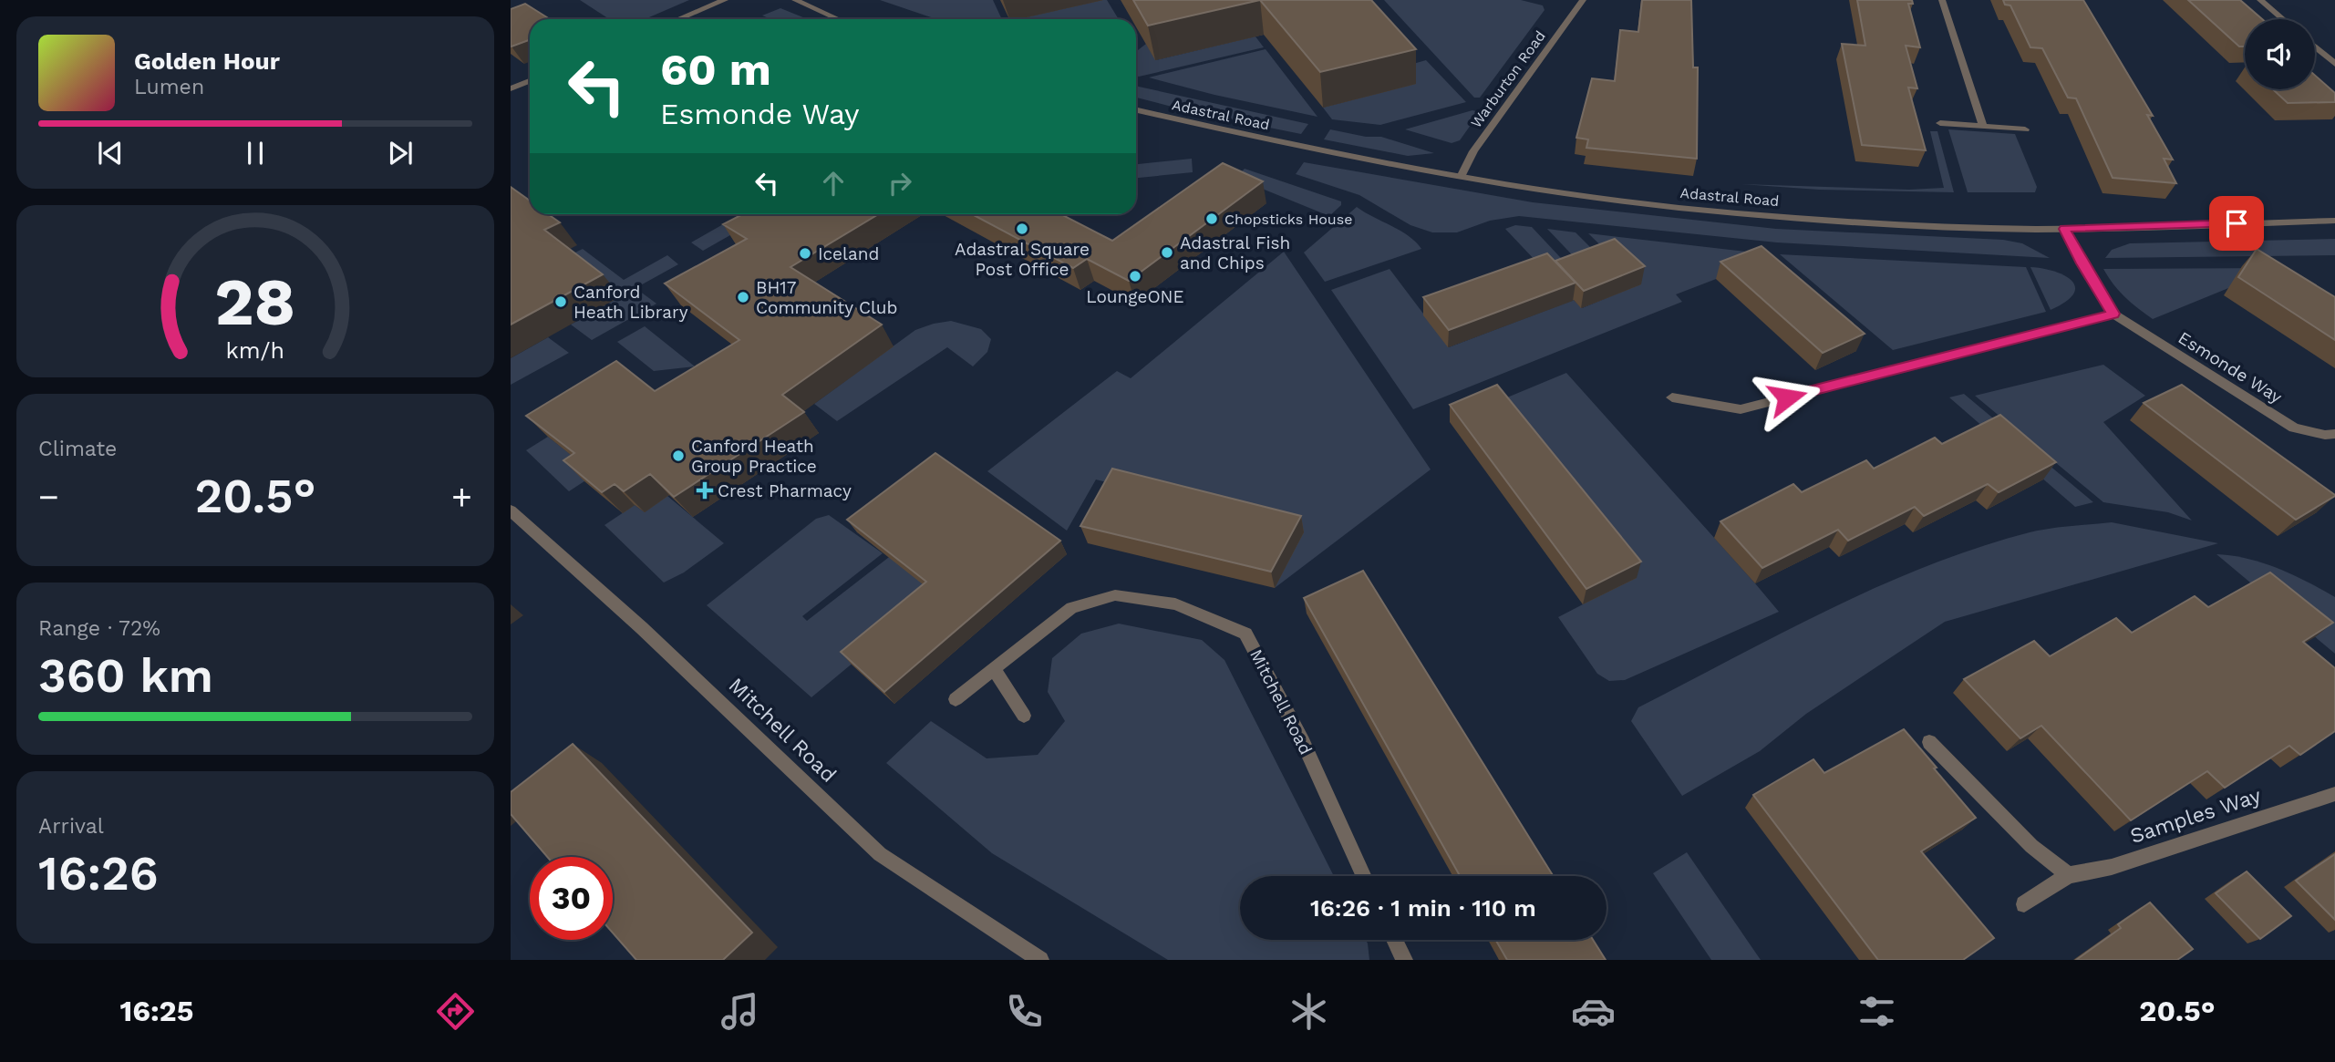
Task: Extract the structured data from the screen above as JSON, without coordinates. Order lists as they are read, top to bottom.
{
  "streets": {
    "street": [
      "Warburton Road",
      "Adastral Road",
      "Esmonde Way",
      "Mitchell Road",
      "Samples Way"
    ]
  },
  "crossings": [
    ["Warburton Road", "Adastral Road"],
    ["Adastral Road", "Esmonde Way"]
  ],
  "places": {
    "other": [
      "Chopsticks House",
      "Adastral Square Post Office",
      "Adastral Fish and Chips",
      "Iceland",
      "LoungeONE",
      "BH17 Community Club",
      "Canford Heath Library",
      "Canford Heath Group Practice"
    ],
    "health": ["Crest Pharmacy"]
  },
  "page": {
    "turn": ["60 m", "Esmonde Way"],
    "song": ["Golden Hour", "Lumen"],
    "tile": [
      "Climate",
      ["Range · 72%", "360 km"],
      ["Arrival", "16:26"]
    ],
    "heat": ["−", "20.5°", "+"],
    "limit": "30",
    "trip": "16:26 · 1 min · 110 m",
    "tabs": ["16:25", "20.5°"],
    "gauge": ["28", "km/h"]
  }
}
